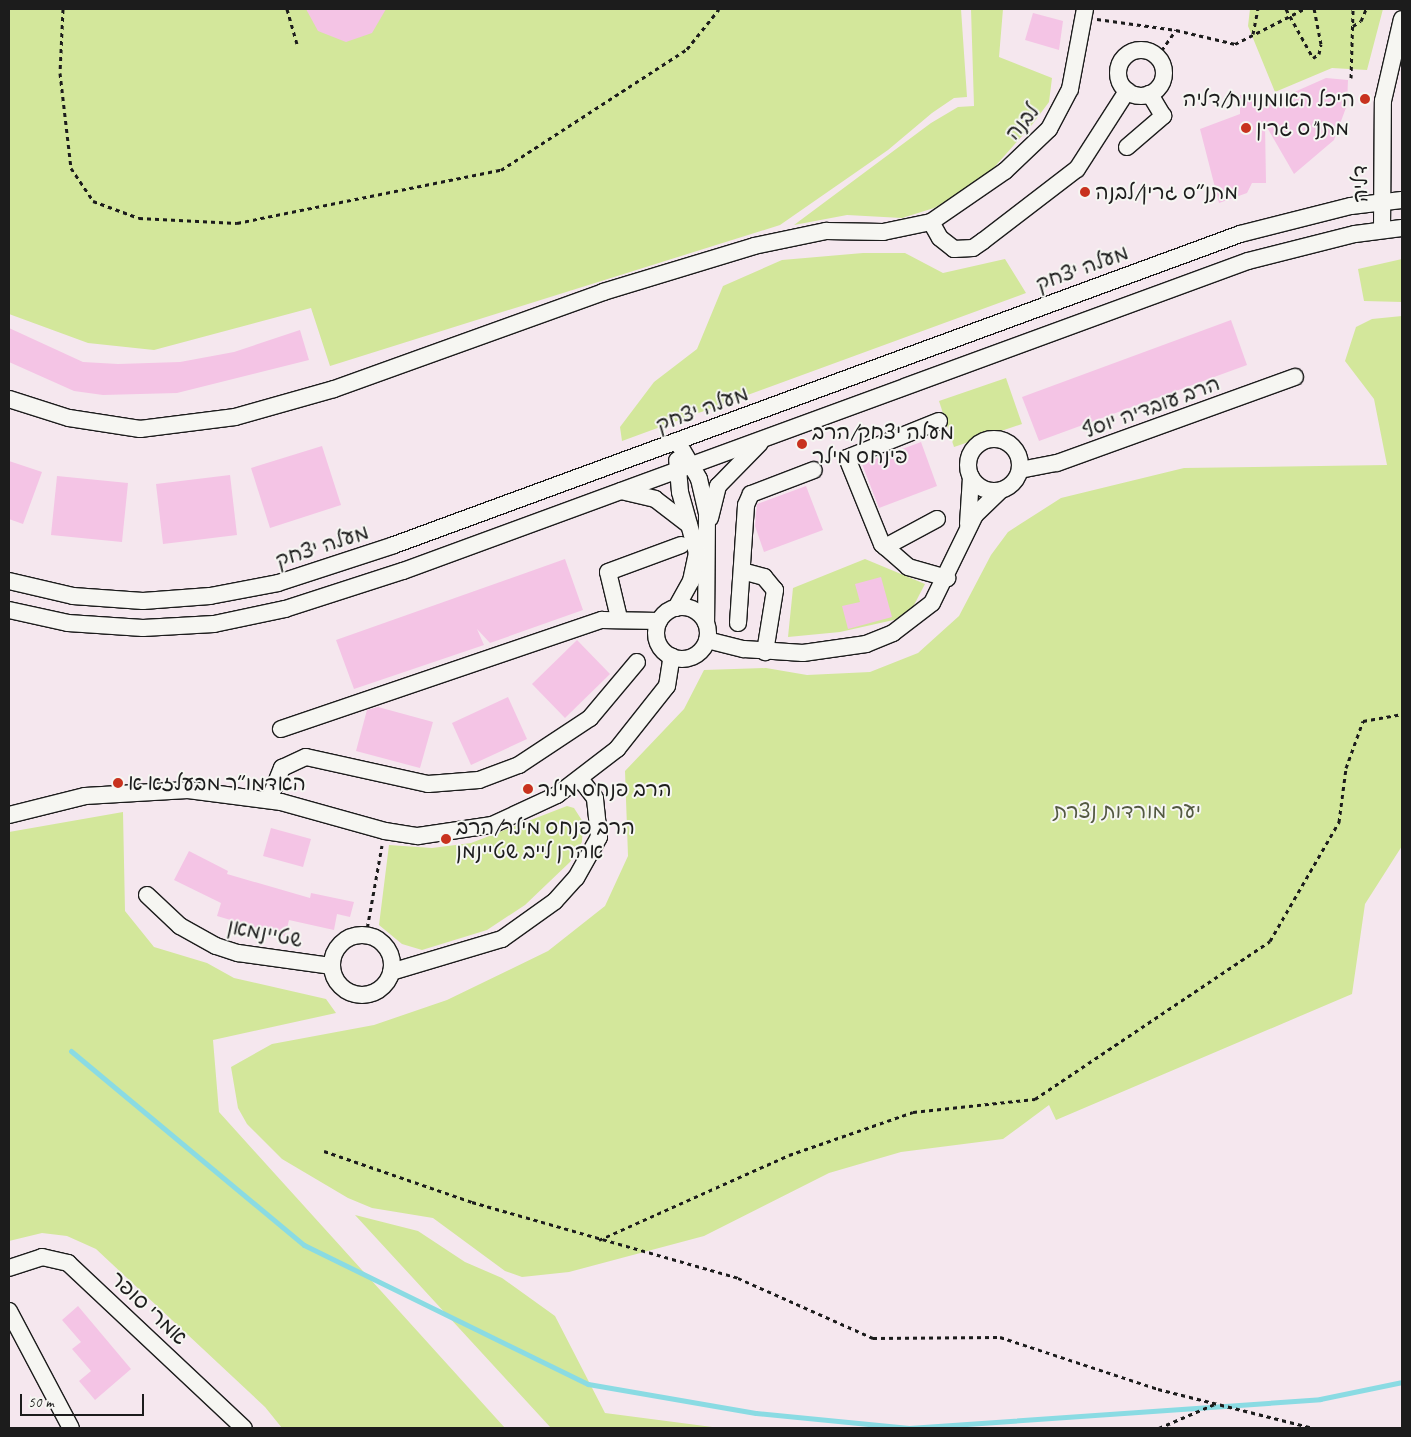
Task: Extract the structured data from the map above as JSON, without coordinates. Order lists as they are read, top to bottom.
{
  "streets": {
    "street": [
      "לבנה",
      "דליה",
      "מעלה יצחק",
      "הרב עובדיה יוסף",
      "שטיינמאן",
      "אמרי סופר"
    ]
  },
  "crossings": [
    ["דליה", "מעלה יצחק"]
  ],
  "parks": ["יער מורדות נצרת"],
  "places": [
    "היכל האומנויות/דליה",
    "מתנ\"ס גרין",
    "מתנ״ס גרין/לבנה",
    "מעלה יצחק/הרב פינחס מילר",
    "האדמו״ר מבעלזא א",
    "הרב פנחס מילר",
    "הרב פנחס מילר/הרב אהרן לייב שטיינמן"
  ],
  "scale_bar": "50 m"
}
